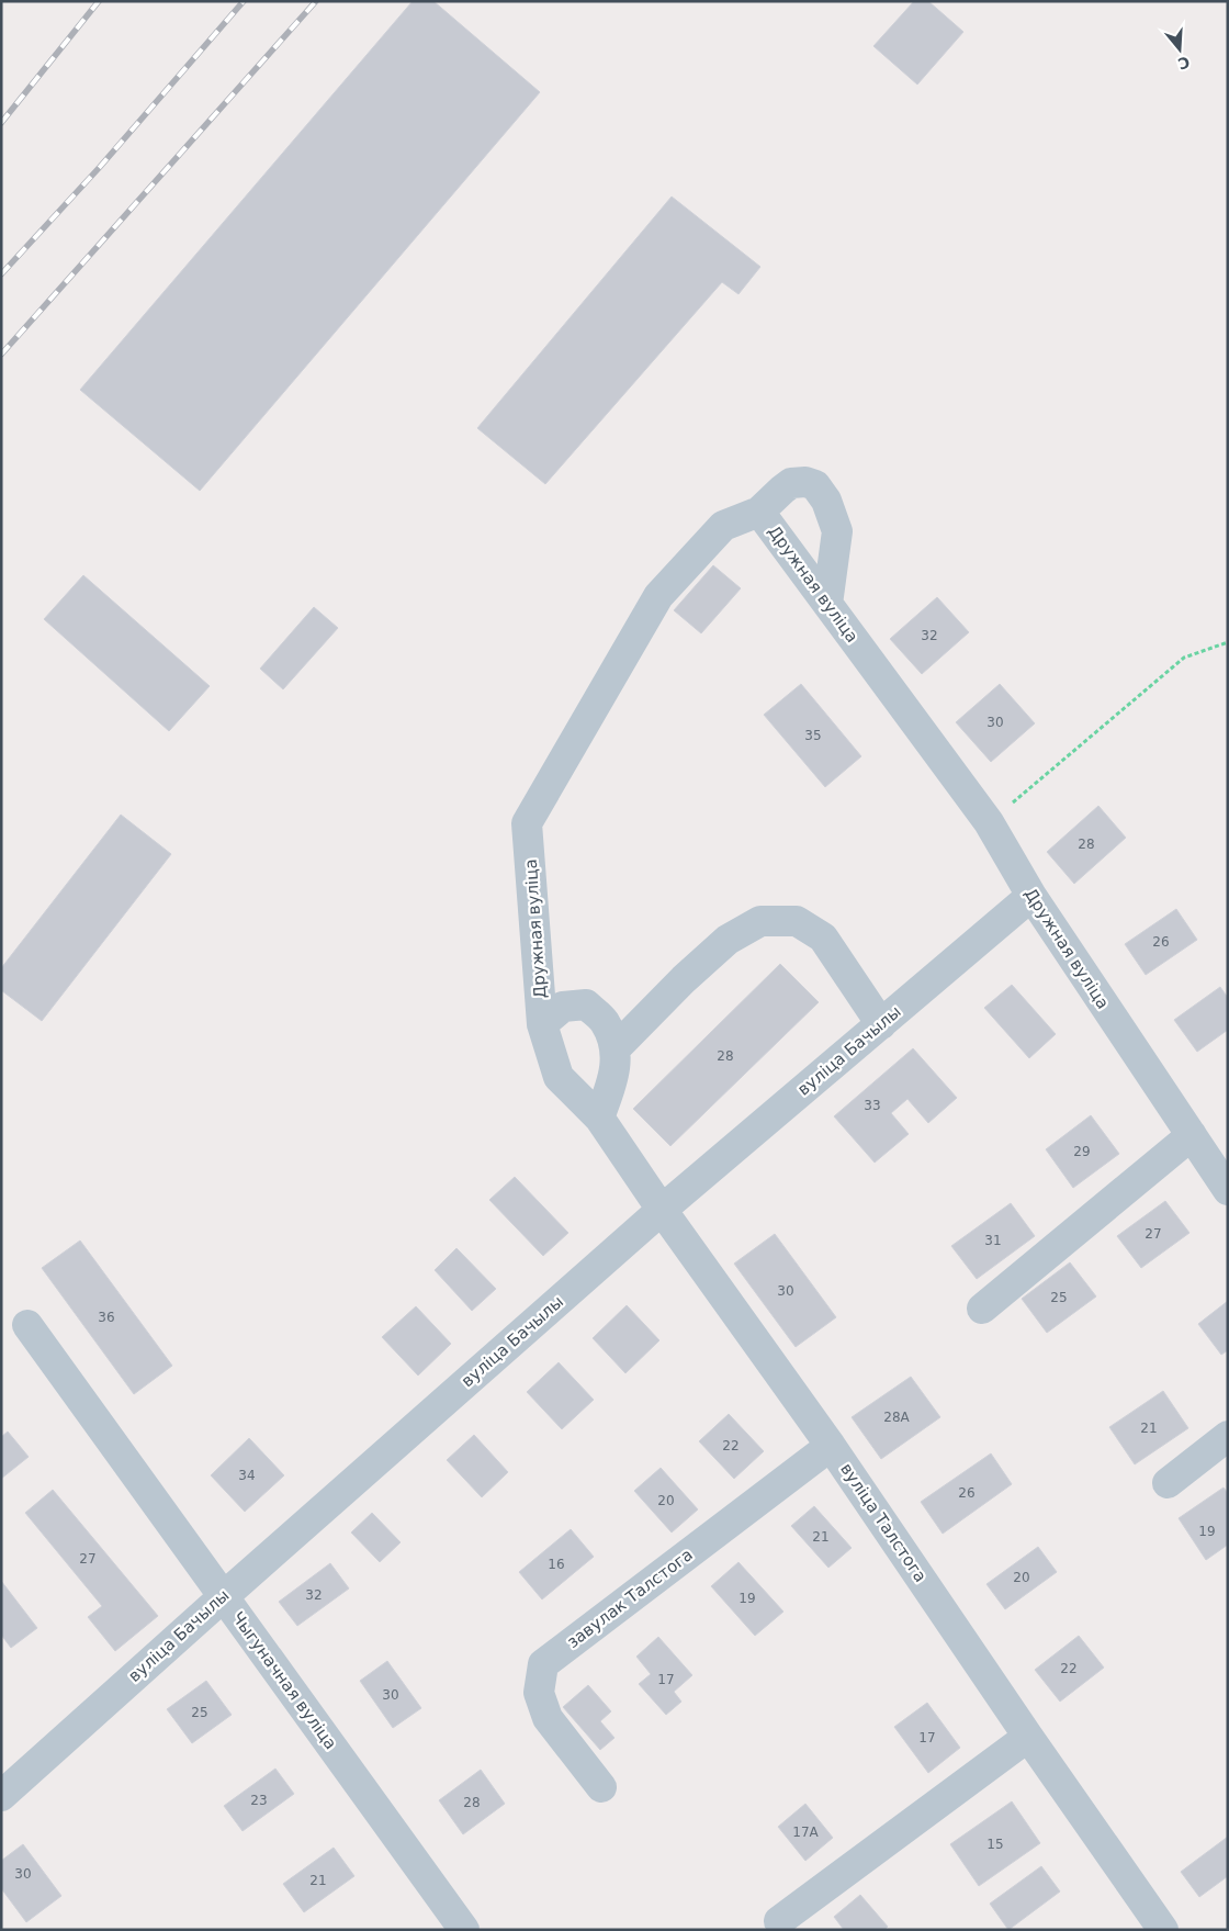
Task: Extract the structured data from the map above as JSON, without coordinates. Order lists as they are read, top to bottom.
{
  "streets": {
    "street": [
      "Дружная вуліца",
      "вуліца Бачылы",
      "вуліца Талстога",
      "завулак Талстога",
      "Чыгуначная вуліца"
    ]
  },
  "crossings": [
    ["Дружная вуліца", "вуліца Бачылы"],
    ["Дружная вуліца", "вуліца Талстога"],
    ["вуліца Бачылы", "вуліца Талстога"],
    ["вуліца Бачылы", "Чыгуначная вуліца"],
    ["вуліца Талстога", "завулак Талстога"]
  ],
  "house_numbers": [
    "32",
    "30",
    "35",
    "28",
    "26",
    "28",
    "33",
    "29",
    "27",
    "31",
    "30",
    "25",
    "36",
    "28А",
    "21",
    "22",
    "34",
    "26",
    "20",
    "19",
    "21",
    "27",
    "16",
    "20",
    "32",
    "19",
    "22",
    "17",
    "30",
    "25",
    "17",
    "23",
    "28",
    "17А",
    "15",
    "30",
    "21"
  ],
  "north": "bottom"
}
